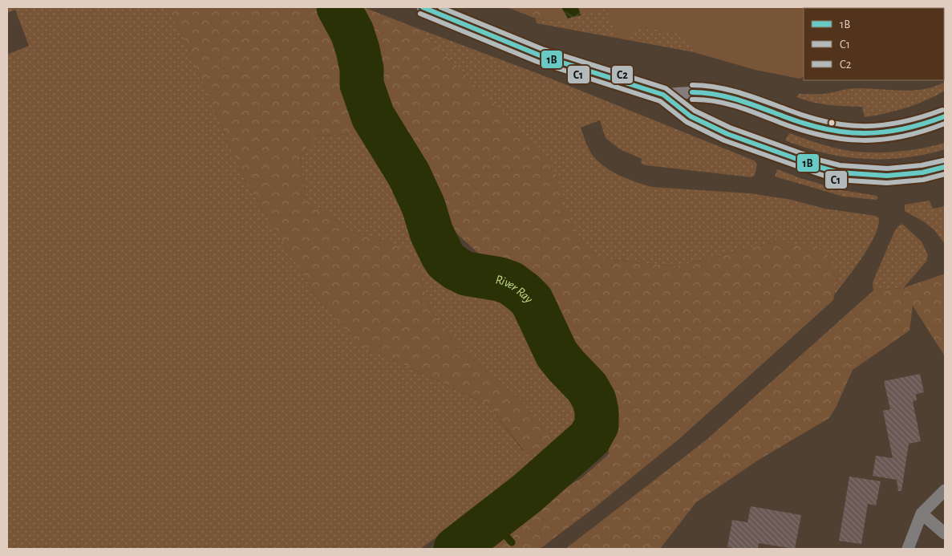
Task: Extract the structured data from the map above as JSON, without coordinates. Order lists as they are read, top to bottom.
{
  "water": ["River Ray"],
  "lines": ["transit line 1B", "transit line C2", "transit line C1"],
  "legend": ["1B", "C1", "C2"]
}
